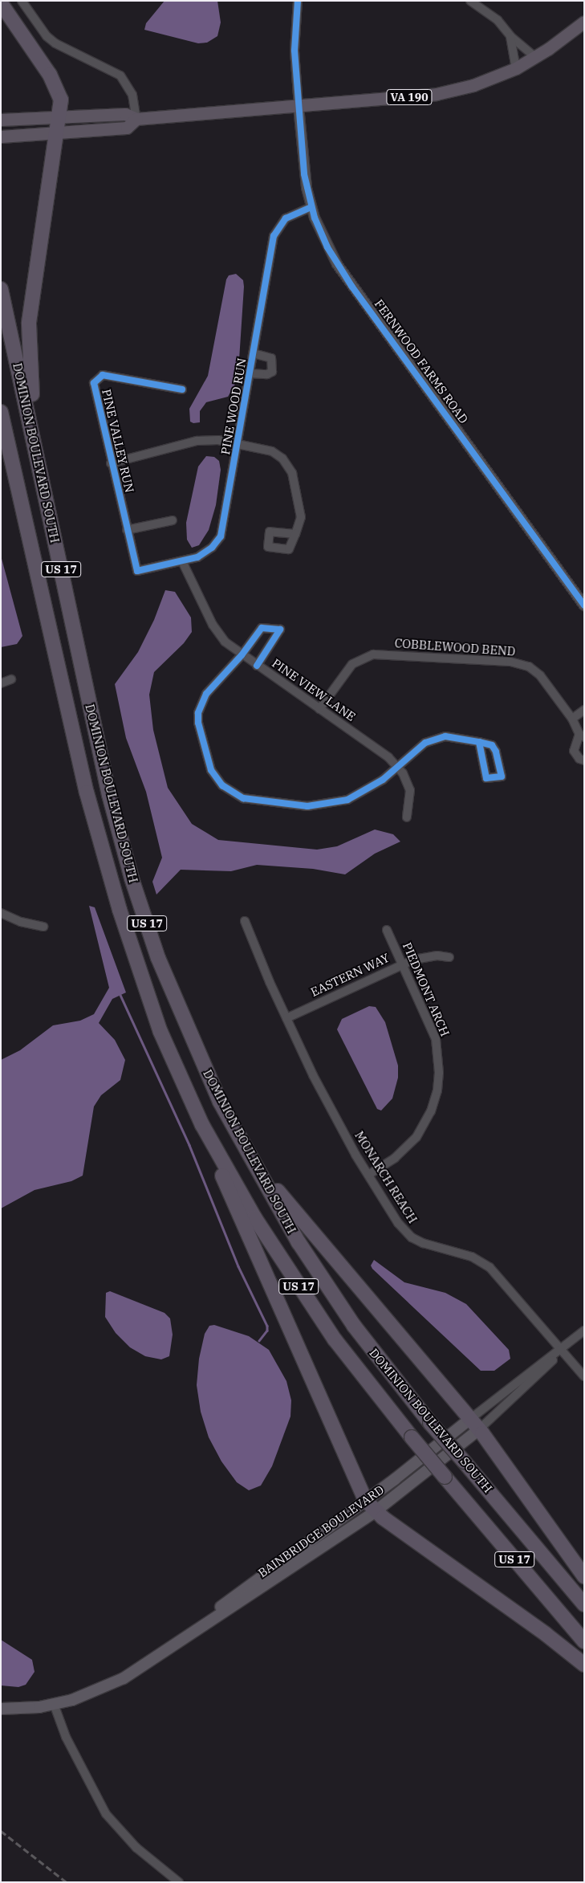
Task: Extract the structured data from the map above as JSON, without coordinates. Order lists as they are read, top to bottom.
{
  "streets": {
    "highway": ["DOMINION BOULEVARD SOUTH", "US 17"],
    "main road": ["VA 190", "BAINBRIDGE BOULEVARD"],
    "street": [
      "FERNWOOD FARMS ROAD",
      "PINE WOOD RUN",
      "PINE VALLEY RUN",
      "COBBLEWOOD BEND",
      "PINE VIEW LANE",
      "EASTERN WAY",
      "PIEDMONT ARCH",
      "MONARCH REACH"
    ]
  },
  "crossings": [
    ["VA 190", "FERNWOOD FARMS ROAD"],
    ["FERNWOOD FARMS ROAD", "PINE WOOD RUN"],
    ["PINE WOOD RUN", "PINE VALLEY RUN"],
    ["PINE WOOD RUN", "PINE VIEW LANE"],
    ["COBBLEWOOD BEND", "PINE VIEW LANE"],
    ["EASTERN WAY", "PIEDMONT ARCH"],
    ["EASTERN WAY", "MONARCH REACH"],
    ["PIEDMONT ARCH", "MONARCH REACH"]
  ]
}
